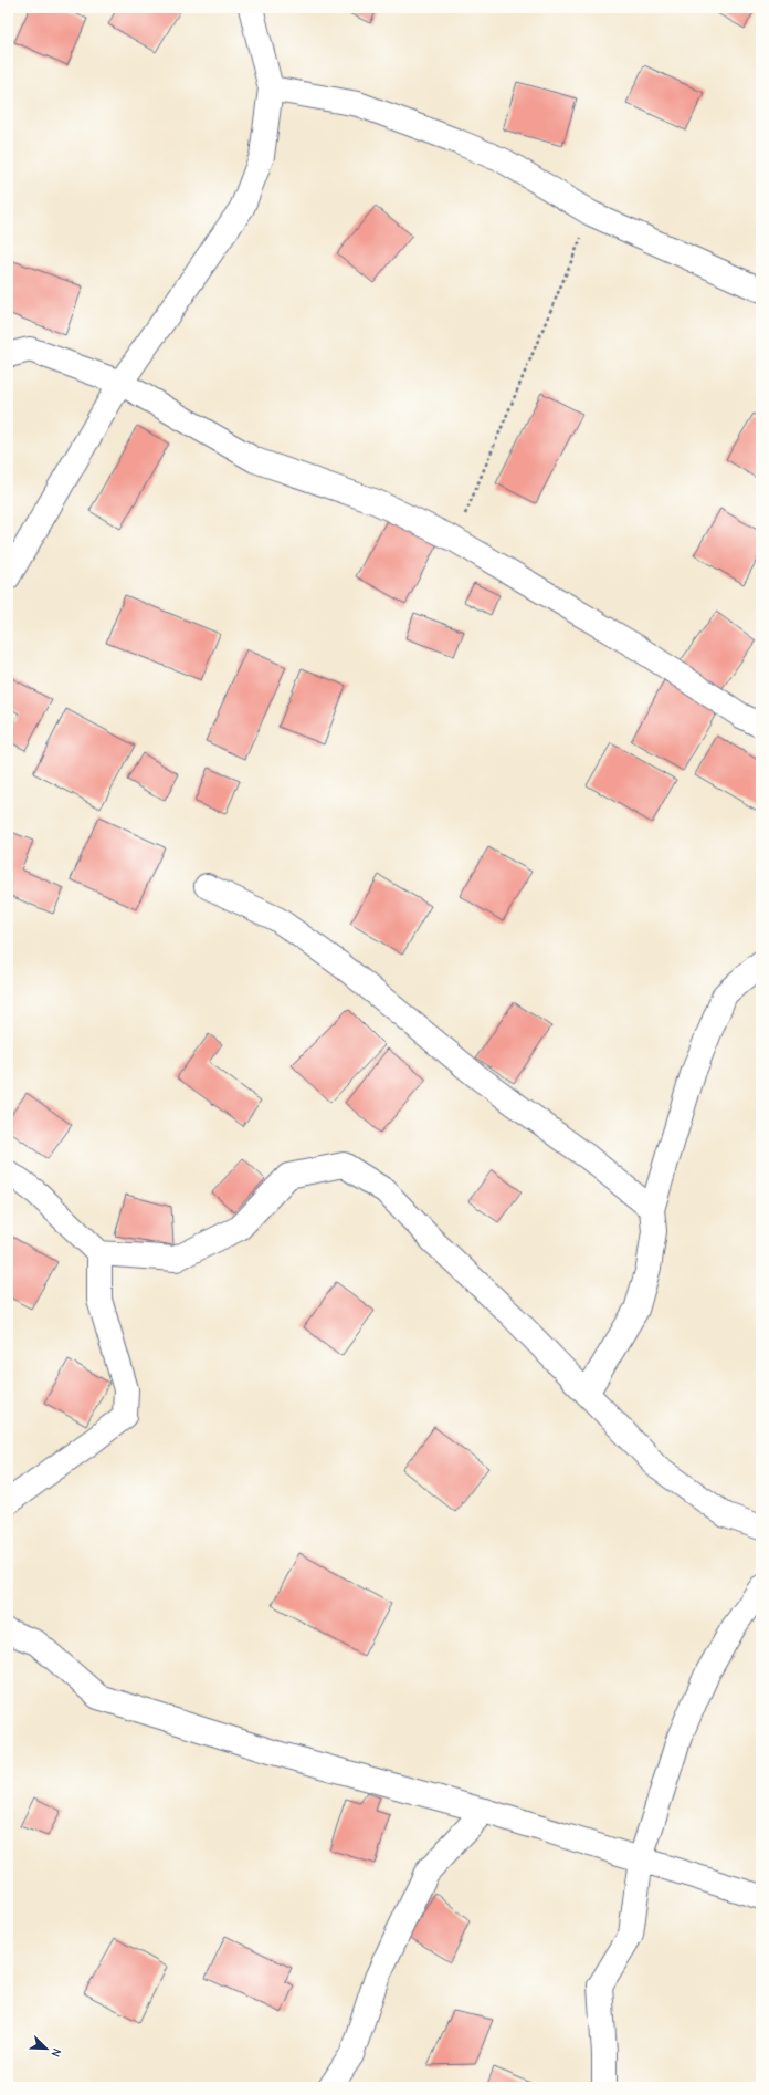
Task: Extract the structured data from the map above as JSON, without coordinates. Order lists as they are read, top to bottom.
{
  "north": "bottom right"
}
